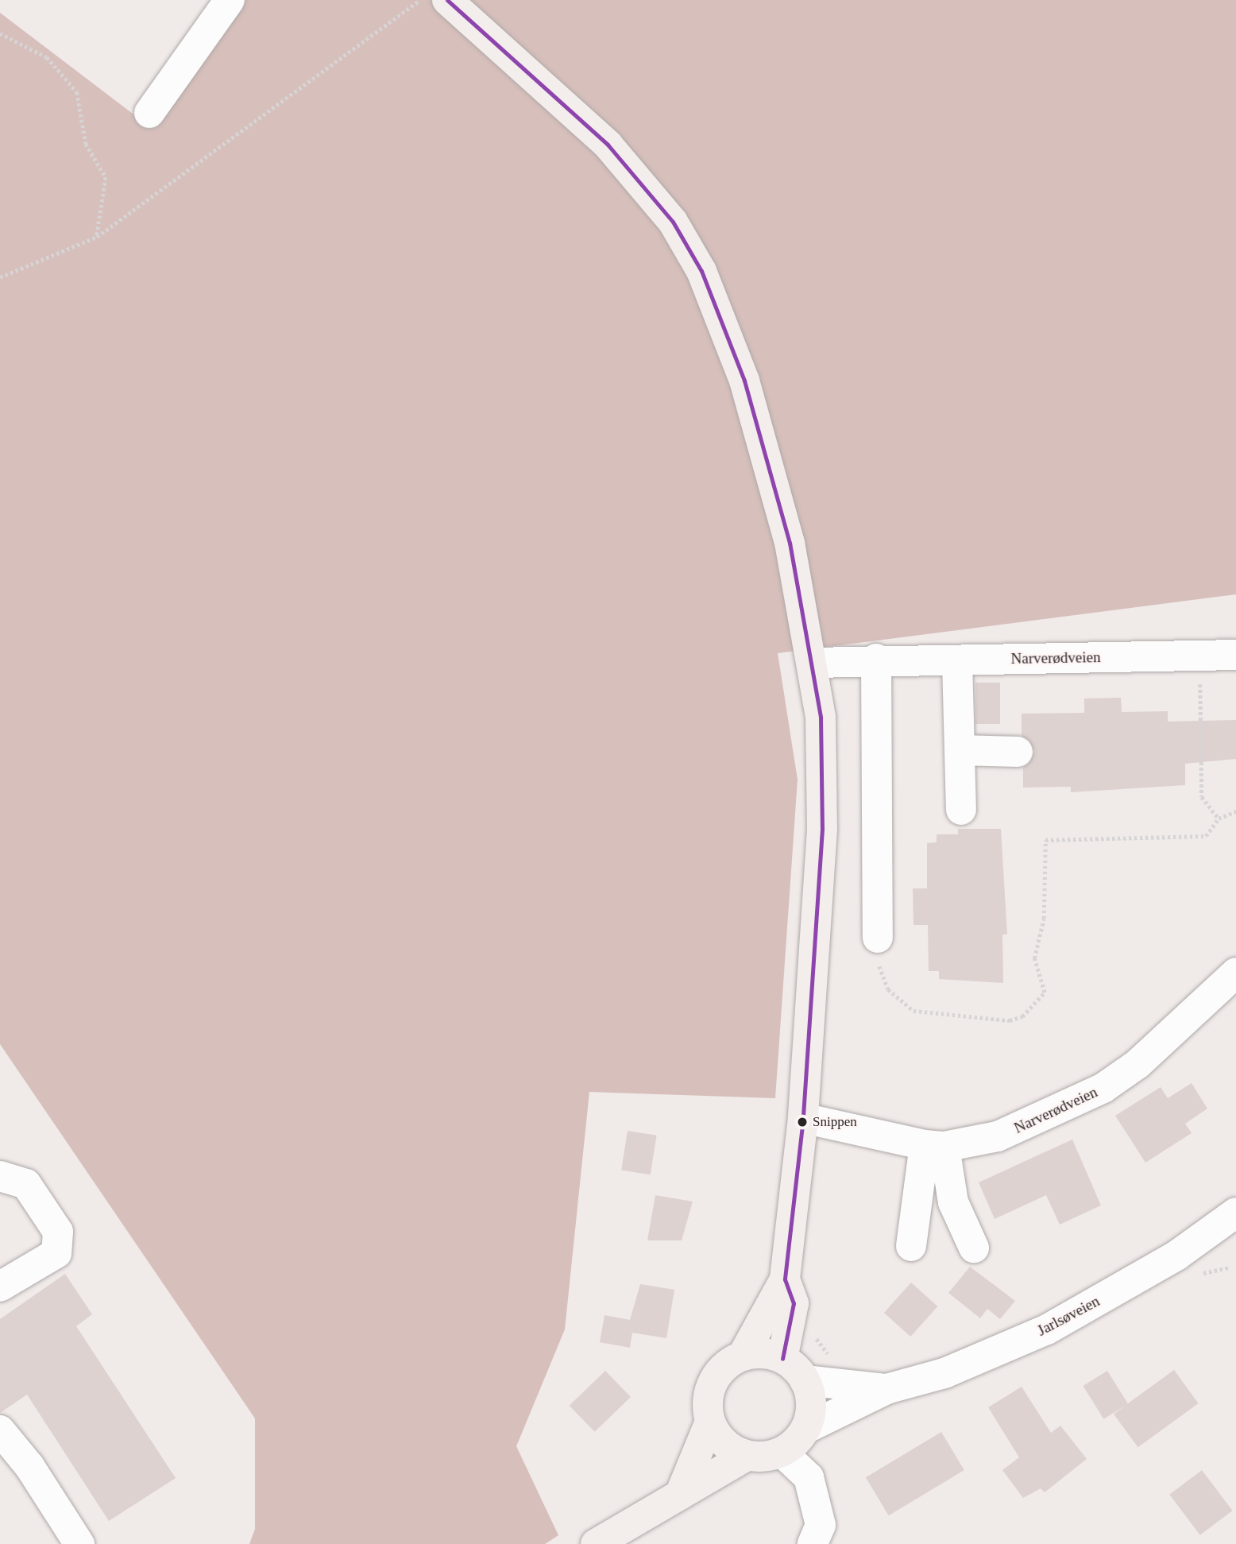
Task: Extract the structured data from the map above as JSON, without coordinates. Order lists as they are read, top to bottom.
{
  "streets": {
    "street": ["Narverødveien", "Jarlsøveien"]
  },
  "places": ["Snippen"]
}
